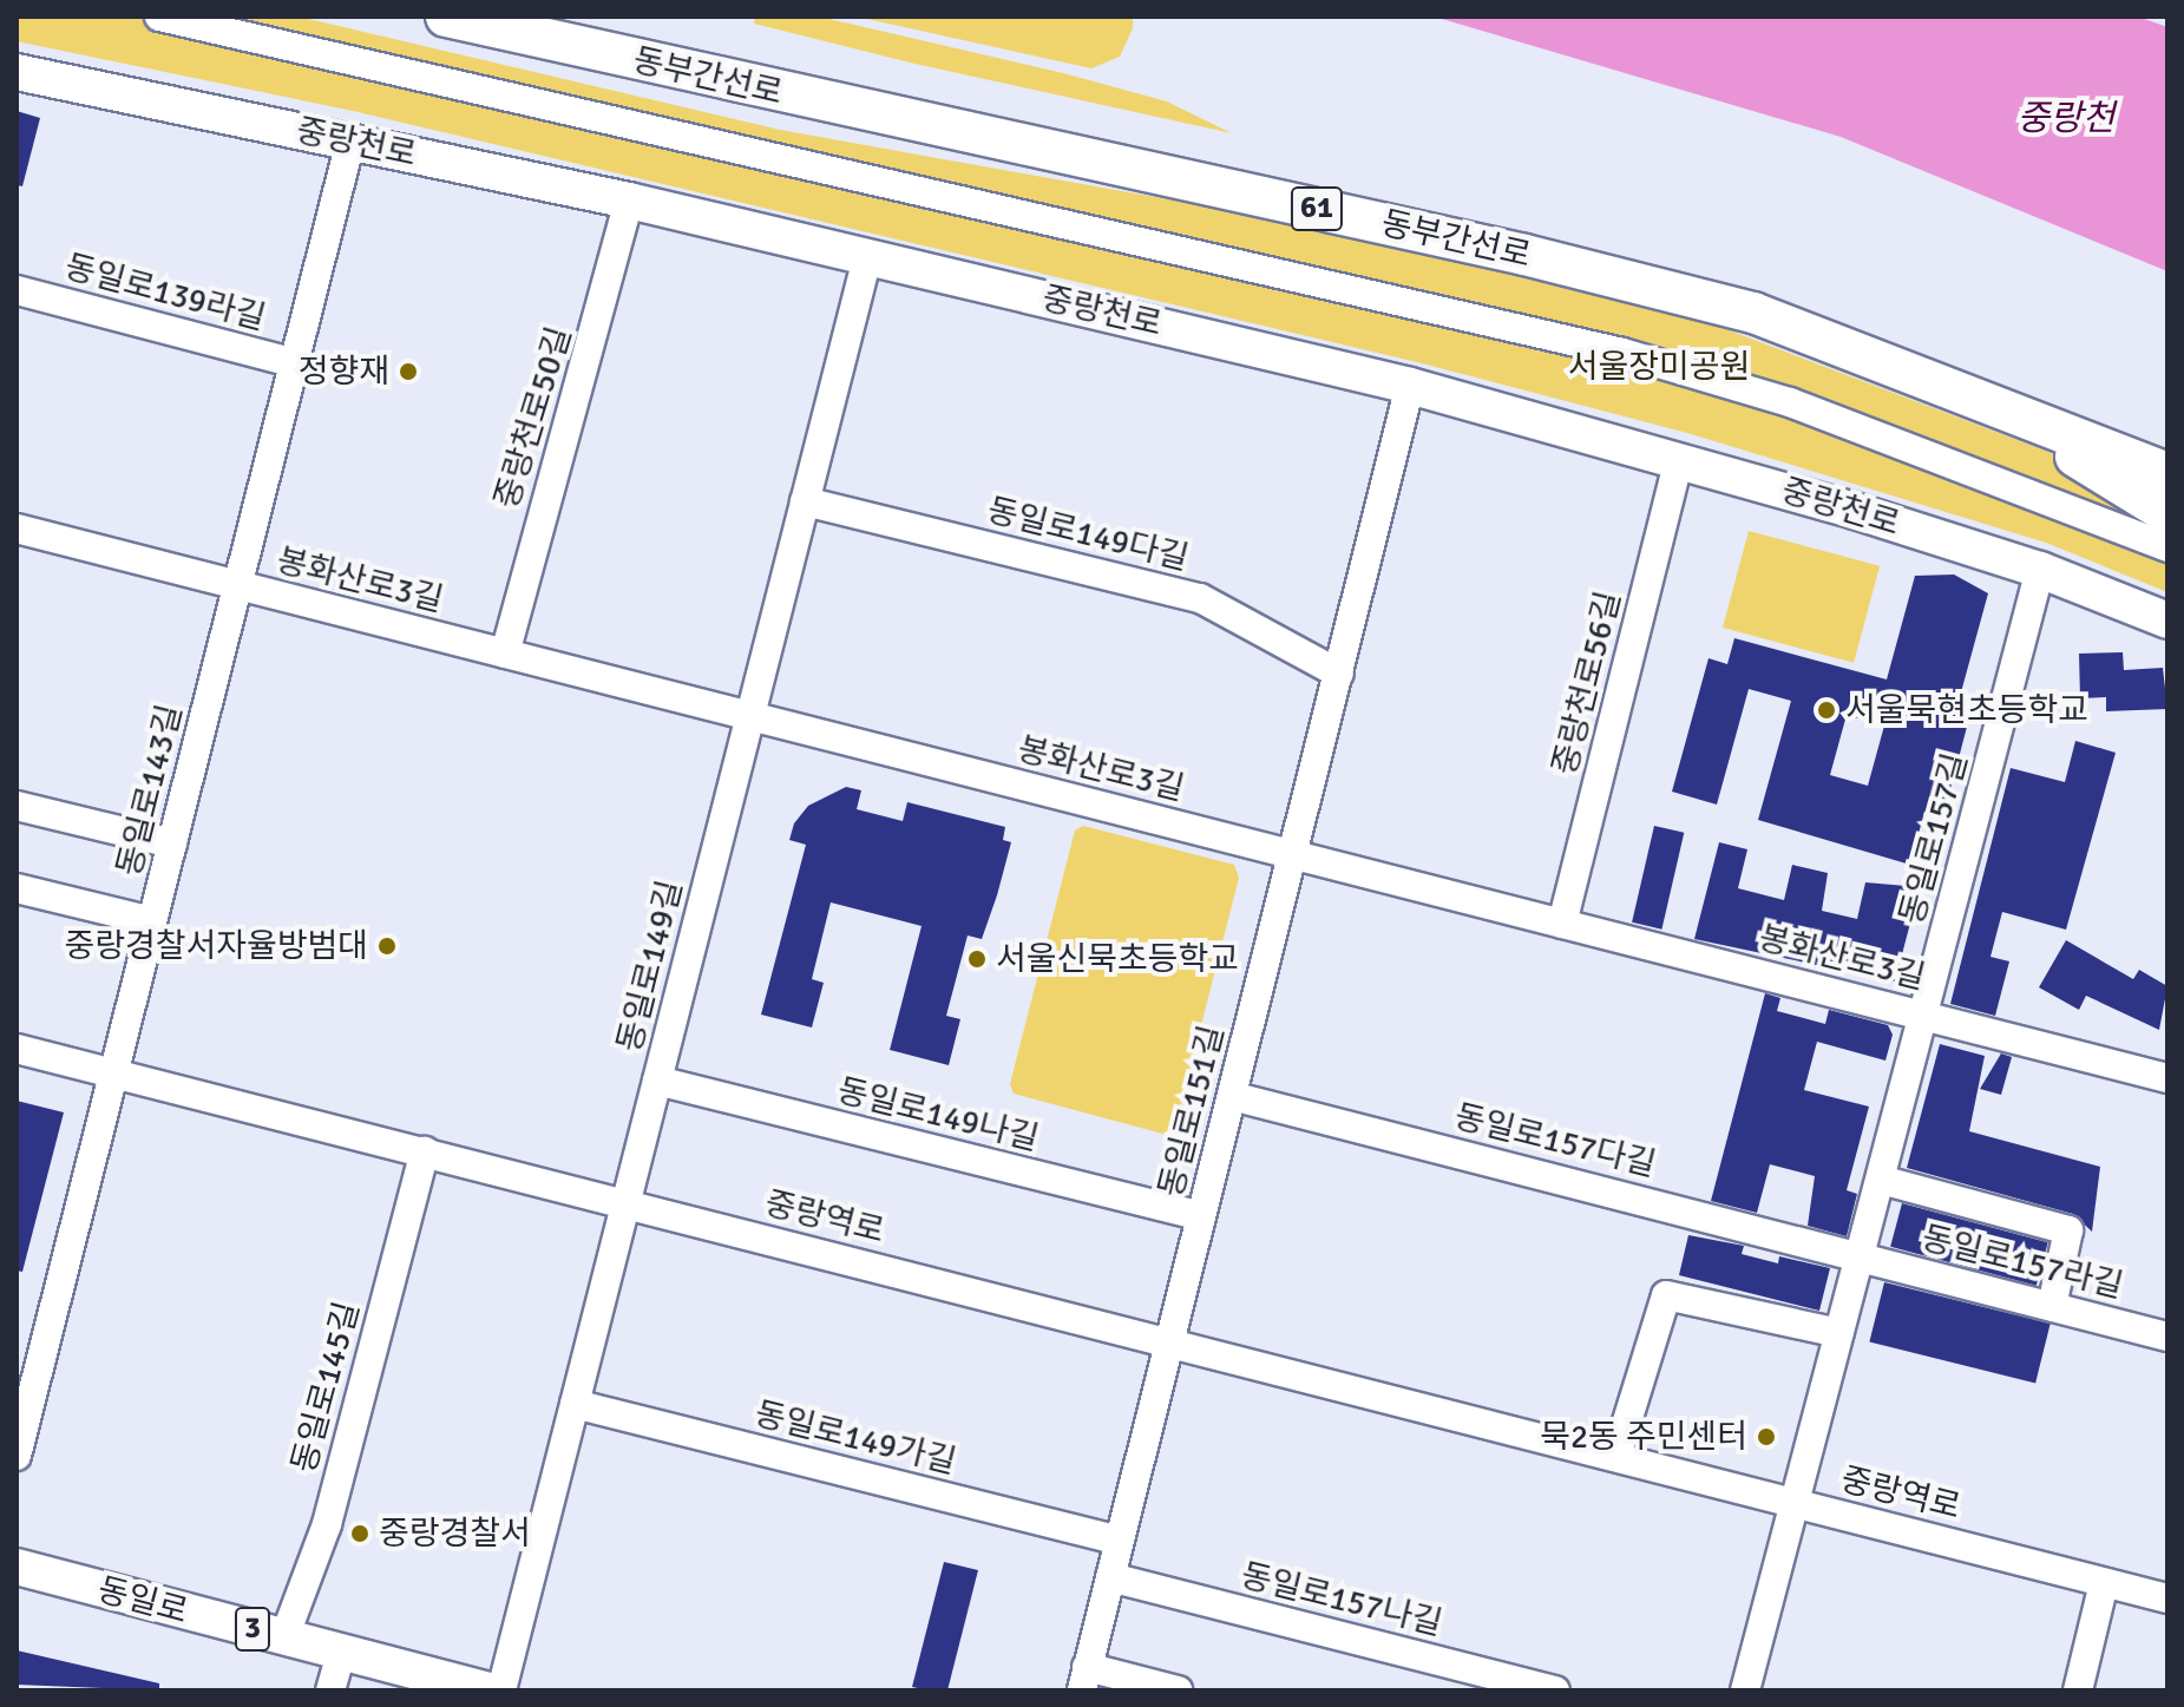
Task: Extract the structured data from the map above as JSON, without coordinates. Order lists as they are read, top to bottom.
{
  "streets": {
    "highway": ["동부간선로", "61"],
    "main road": ["중랑천로", "동일로", "3"],
    "street": [
      "동일로139라길",
      "중랑천로50길",
      "동일로149다길",
      "봉화산로3길",
      "중랑천로56길",
      "동일로143길",
      "동일로157길",
      "동일로149길",
      "동일로151길",
      "동일로149나길",
      "동일로157다길",
      "중랑역로",
      "동일로157라길",
      "동일로145길",
      "동일로149가길",
      "동일로157나길"
    ]
  },
  "crossings": [
    ["중랑천로", "중랑천로50길"],
    ["중랑천로", "중랑천로56길"],
    ["중랑천로", "동일로143길"],
    ["중랑천로", "동일로157길"],
    ["중랑천로", "동일로149길"],
    ["중랑천로", "동일로151길"],
    ["동일로139라길", "동일로143길"],
    ["중랑천로50길", "봉화산로3길"],
    ["동일로149다길", "동일로149길"],
    ["동일로149다길", "동일로151길"],
    ["봉화산로3길", "중랑천로56길"],
    ["봉화산로3길", "동일로143길"],
    ["봉화산로3길", "동일로157길"],
    ["봉화산로3길", "동일로149길"],
    ["봉화산로3길", "동일로151길"],
    ["동일로143길", "중랑역로"],
    ["동일로157길", "동일로157다길"],
    ["동일로157길", "중랑역로"],
    ["동일로157길", "동일로157라길"],
    ["동일로149길", "동일로149나길"],
    ["동일로149길", "중랑역로"],
    ["동일로149길", "동일로149가길"],
    ["동일로151길", "동일로149나길"],
    ["동일로151길", "동일로157다길"],
    ["동일로151길", "중랑역로"],
    ["동일로151길", "동일로149가길"],
    ["동일로151길", "동일로157나길"],
    ["동일로157다길", "동일로157라길"],
    ["중랑역로", "동일로145길"],
    ["동일로145길", "동일로"]
  ],
  "water": ["중랑천"],
  "parks": ["서울장미공원"],
  "places": [
    "정향재",
    "서울묵현초등학교",
    "중랑경찰서자율방범대",
    "서울신묵초등학교",
    "묵2동 주민센터",
    "중랑경찰서"
  ]
}
